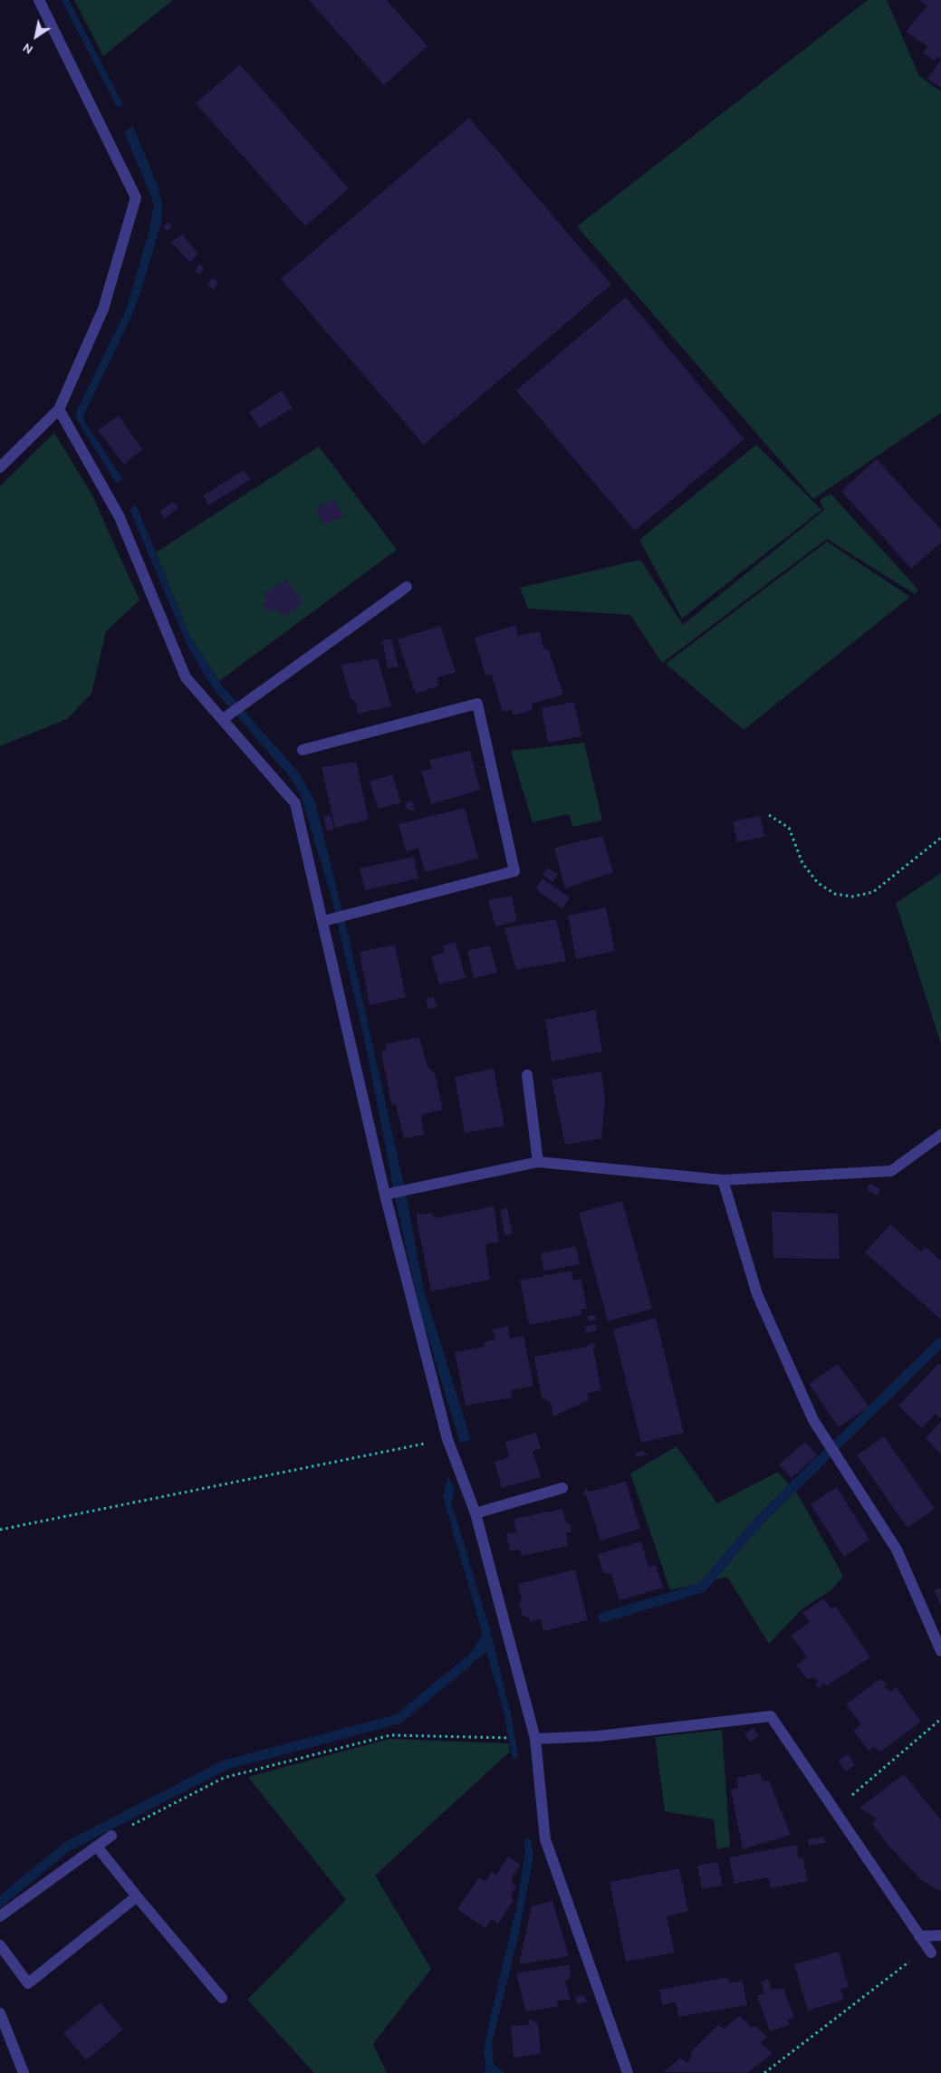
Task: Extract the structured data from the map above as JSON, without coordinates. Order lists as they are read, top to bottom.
{
  "north": "bottom left"
}
